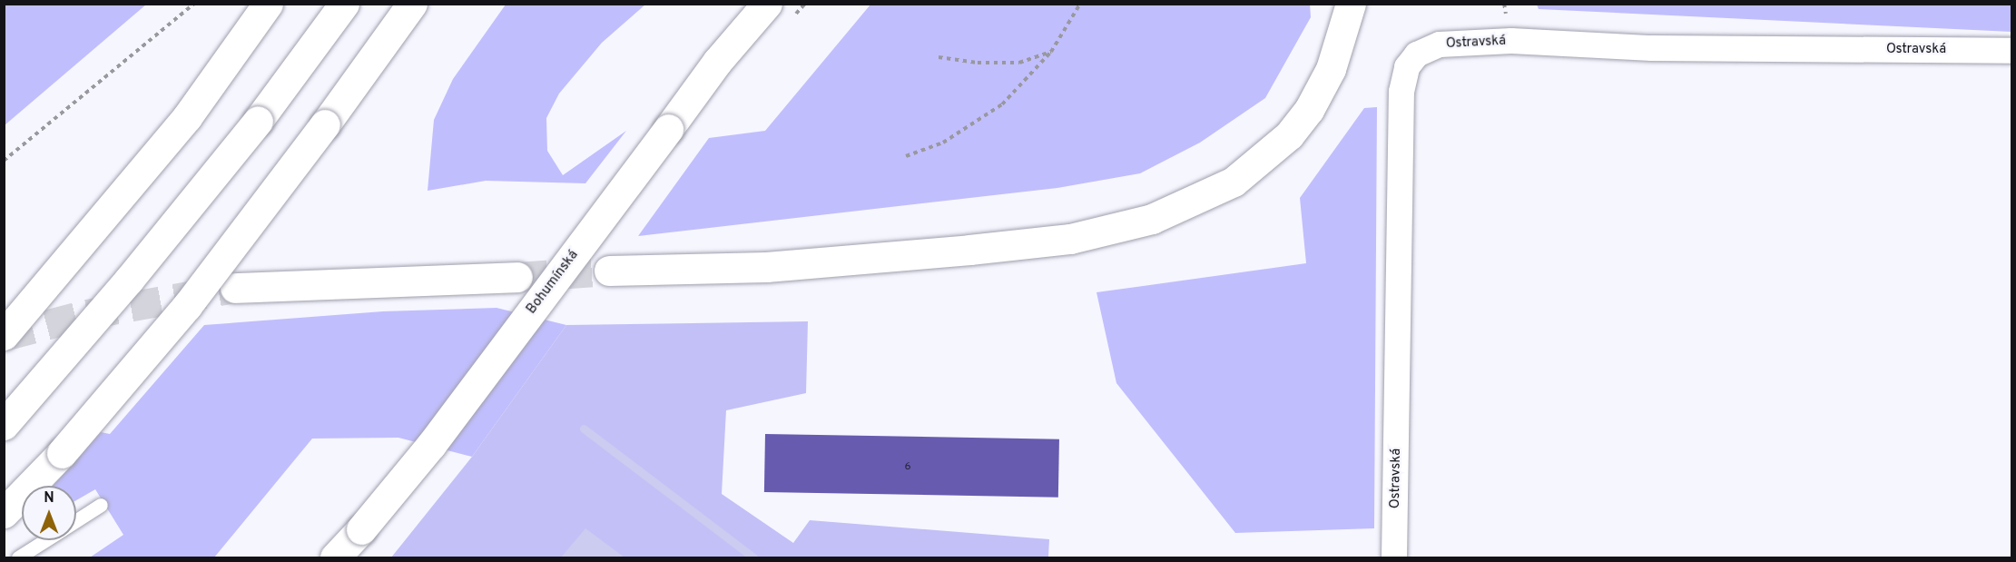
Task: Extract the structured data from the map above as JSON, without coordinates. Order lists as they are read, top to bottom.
{
  "streets": {
    "main road": ["Bohumínská"],
    "street": ["Ostravská"]
  },
  "house_numbers": ["6"],
  "north": "top"
}
